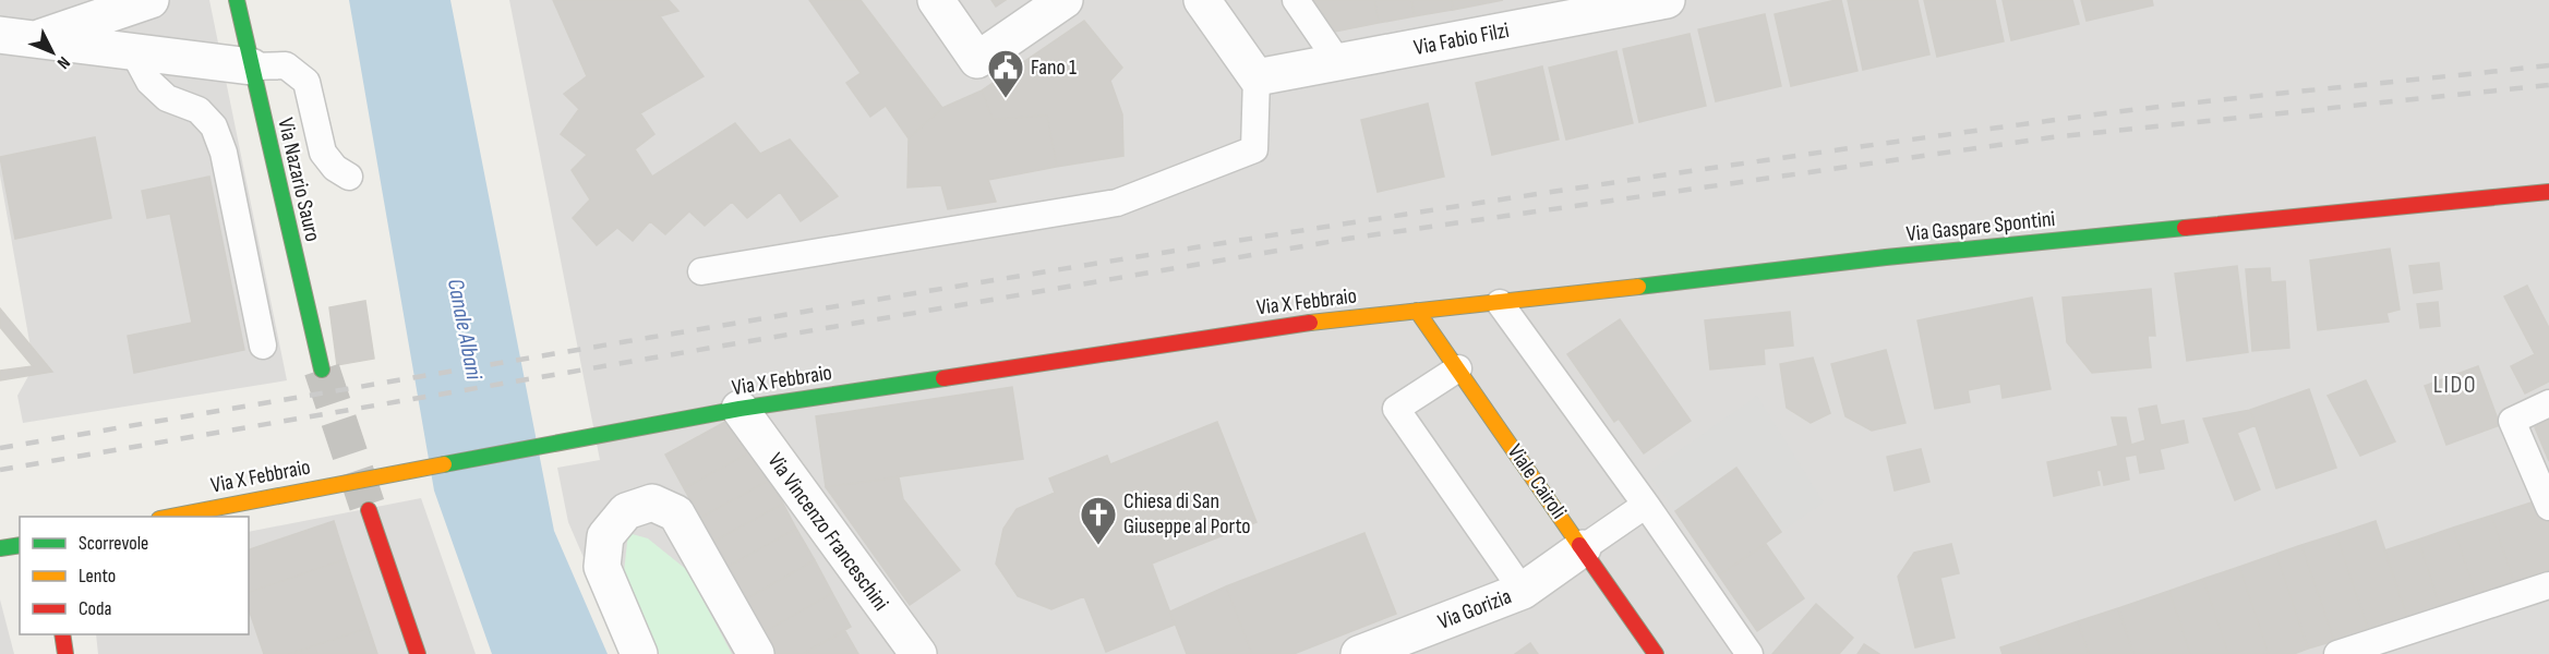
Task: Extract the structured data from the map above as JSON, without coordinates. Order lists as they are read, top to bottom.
{
  "streets": {
    "street": [
      "Via Fabio Filzi",
      "Via Nazario Sauro",
      "Via Gaspare Spontini",
      "Via X Febbraio",
      "Viale Cairoli",
      "Via Vincenzo Franceschini",
      "Via Gorizia"
    ]
  },
  "crossings": [
    ["Via Gaspare Spontini", "Via X Febbraio"],
    ["Via Gaspare Spontini", "Viale Cairoli"],
    ["Via X Febbraio", "Viale Cairoli"],
    ["Via X Febbraio", "Via Vincenzo Franceschini"],
    ["Viale Cairoli", "Via Gorizia"]
  ],
  "districts": ["LIDO"],
  "water": ["Canale Albani"],
  "places": {
    "public building": ["Fano 1"],
    "church": ["Chiesa di San Giuseppe al Porto"]
  },
  "legend": ["Scorrevole", "Lento", "Coda"],
  "north": "bottom right"
}
